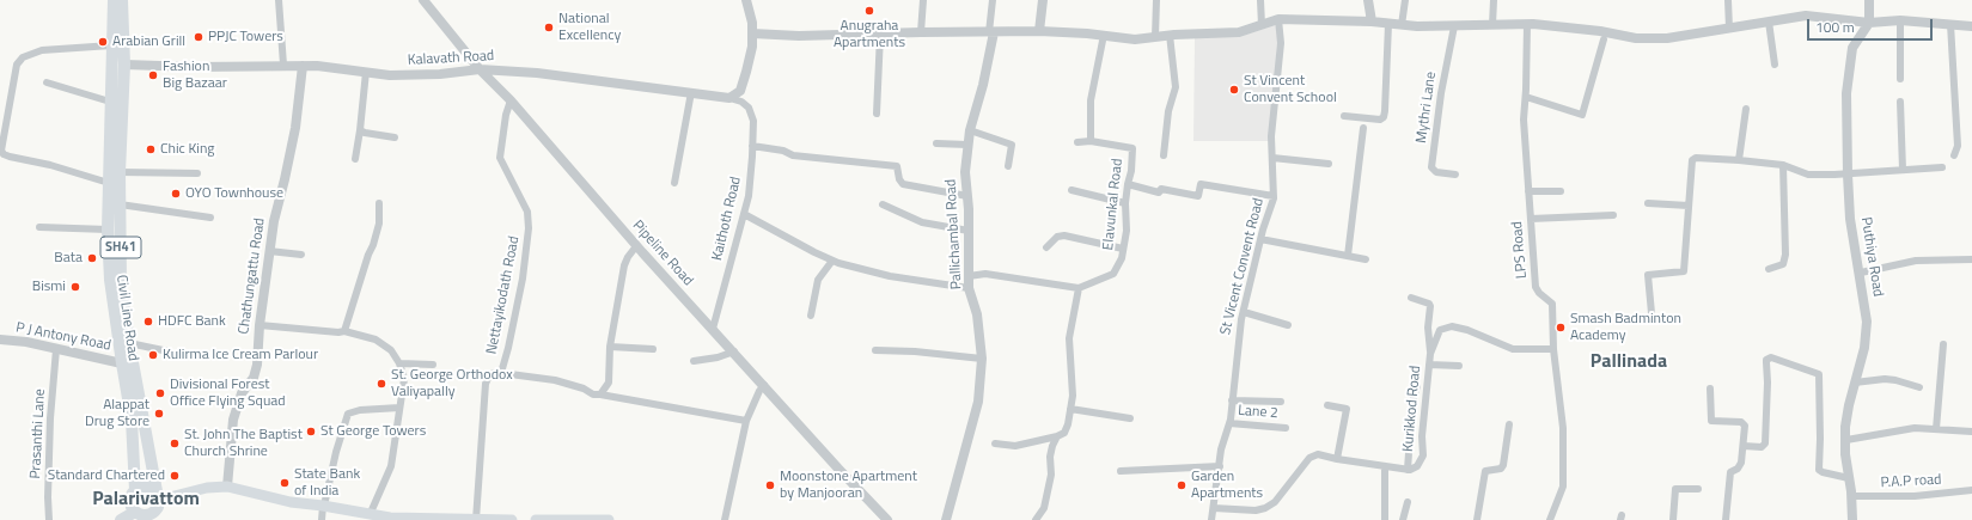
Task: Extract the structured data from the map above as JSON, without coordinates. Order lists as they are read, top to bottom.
{
  "streets": {
    "main road": ["SH41", "Civil Line Road"],
    "street": [
      "Kalavath Road",
      "Mythri Lane",
      "Elavunkal Road",
      "Kaithoth Road",
      "Pallichambal Road",
      "LPS Road",
      "Pipeline Road",
      "Puthiya Road",
      "St Vicent Convent Road",
      "Chathungattu Road",
      "Nettayikodath Road",
      "P J Antony Road",
      "Kurikkod Road",
      "Lane 2",
      "Prasanthi Lane",
      "P.A.P road"
    ]
  },
  "crossings": [
    ["Kalavath Road", "Kaithoth Road"],
    ["Kalavath Road", "Pipeline Road"],
    ["Kalavath Road", "Chathungattu Road"],
    ["Kalavath Road", "Civil Line Road"],
    ["Kaithoth Road", "Pipeline Road"],
    ["LPS Road", "Kurikkod Road"],
    ["Pipeline Road", "Nettayikodath Road"],
    ["Puthiya Road", "P.A.P road"],
    ["St Vicent Convent Road", "Kurikkod Road"],
    ["St Vicent Convent Road", "Lane 2"],
    ["Civil Line Road", "P J Antony Road"],
    ["P J Antony Road", "Prasanthi Lane"]
  ],
  "districts": ["Pallinada", "Palarivattom"],
  "places": [
    "Anugraha Apartments",
    "National Excellency",
    "PPJC Towers",
    "Arabian Grill",
    "Fashion Big Bazaar",
    "St Vincent Convent School",
    "Chic King",
    "OYO Townhouse",
    "Bata",
    "Bismi",
    "HDFC Bank",
    "Smash Badminton Academy",
    "Kulirma Ice Cream Parlour",
    "St. George Orthodox Valiyapally",
    "Divisional Forest Office Flying Squad",
    "Alappat Drug Store",
    "St George Towers",
    "St. John The Baptist Church Shrine",
    "Standard Chartered",
    "State Bank of India",
    "Moonstone Apartment by Manjooran",
    "Garden Apartments"
  ],
  "scale_bar": "100 m"
}
